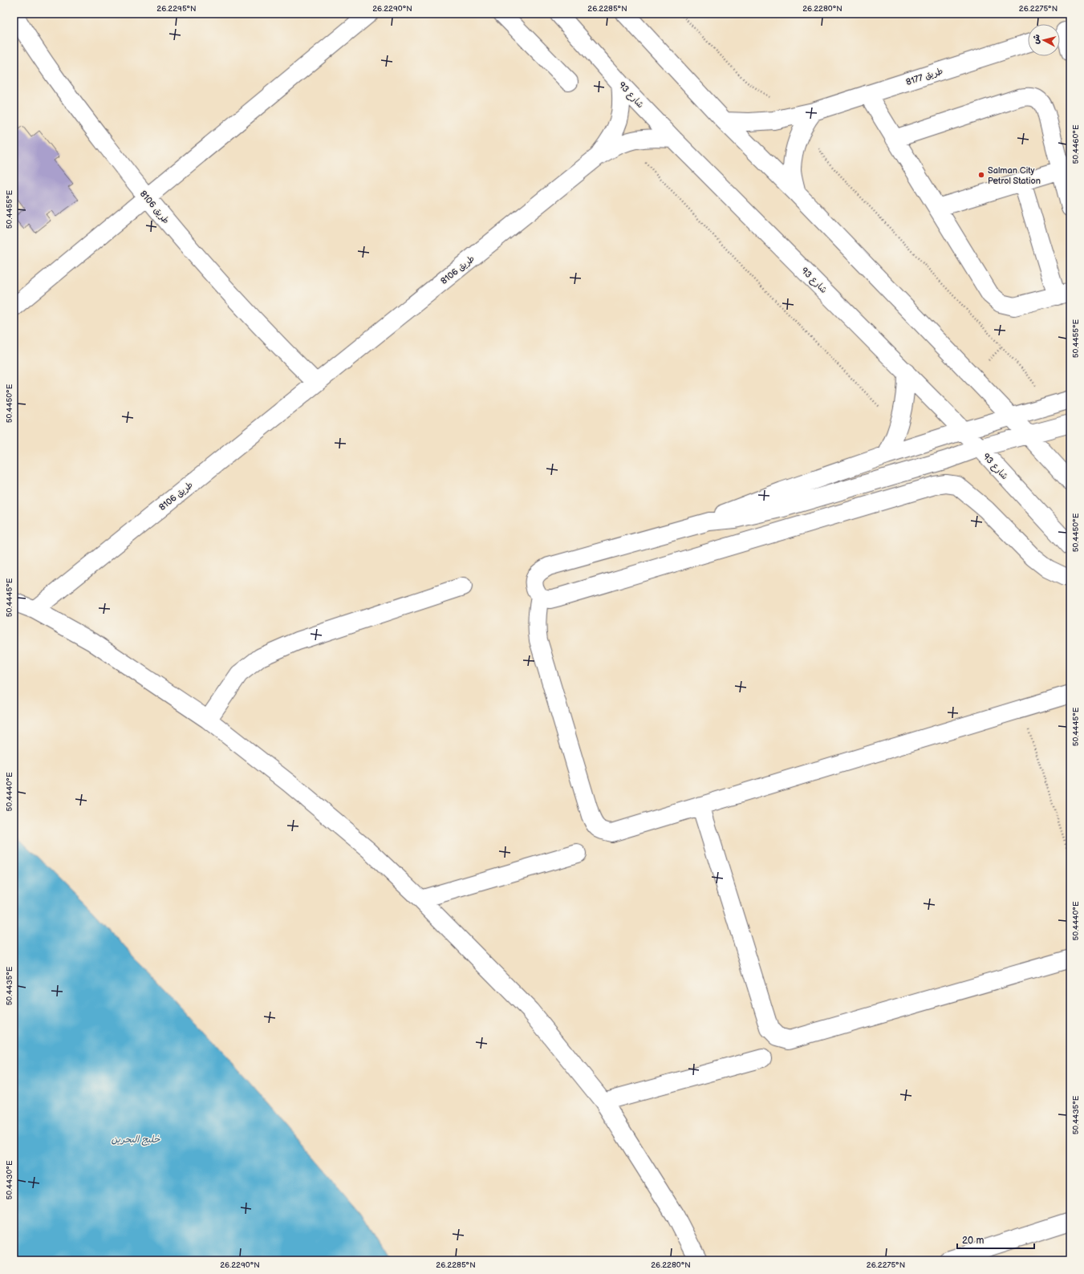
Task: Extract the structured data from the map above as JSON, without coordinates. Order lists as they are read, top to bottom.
{
  "streets": {
    "street": ["طريق 8177", "شارع 93", "طريق 8106"]
  },
  "crossings": [
    ["شارع 93", "طريق 8106"]
  ],
  "water": ["خليج البحرين"],
  "places": ["Salman City Petrol Station"],
  "scale_bar": "20 m",
  "north": "left",
  "coordinates": [
    "26.2295°N",
    "26.2290°N",
    "26.2285°N",
    "26.2280°N",
    "26.2275°N",
    "50.4460°E",
    "50.4455°E",
    "50.4450°E",
    "50.4445°E",
    "50.4440°E",
    "50.4435°E",
    "50.4430°E"
  ]
}
